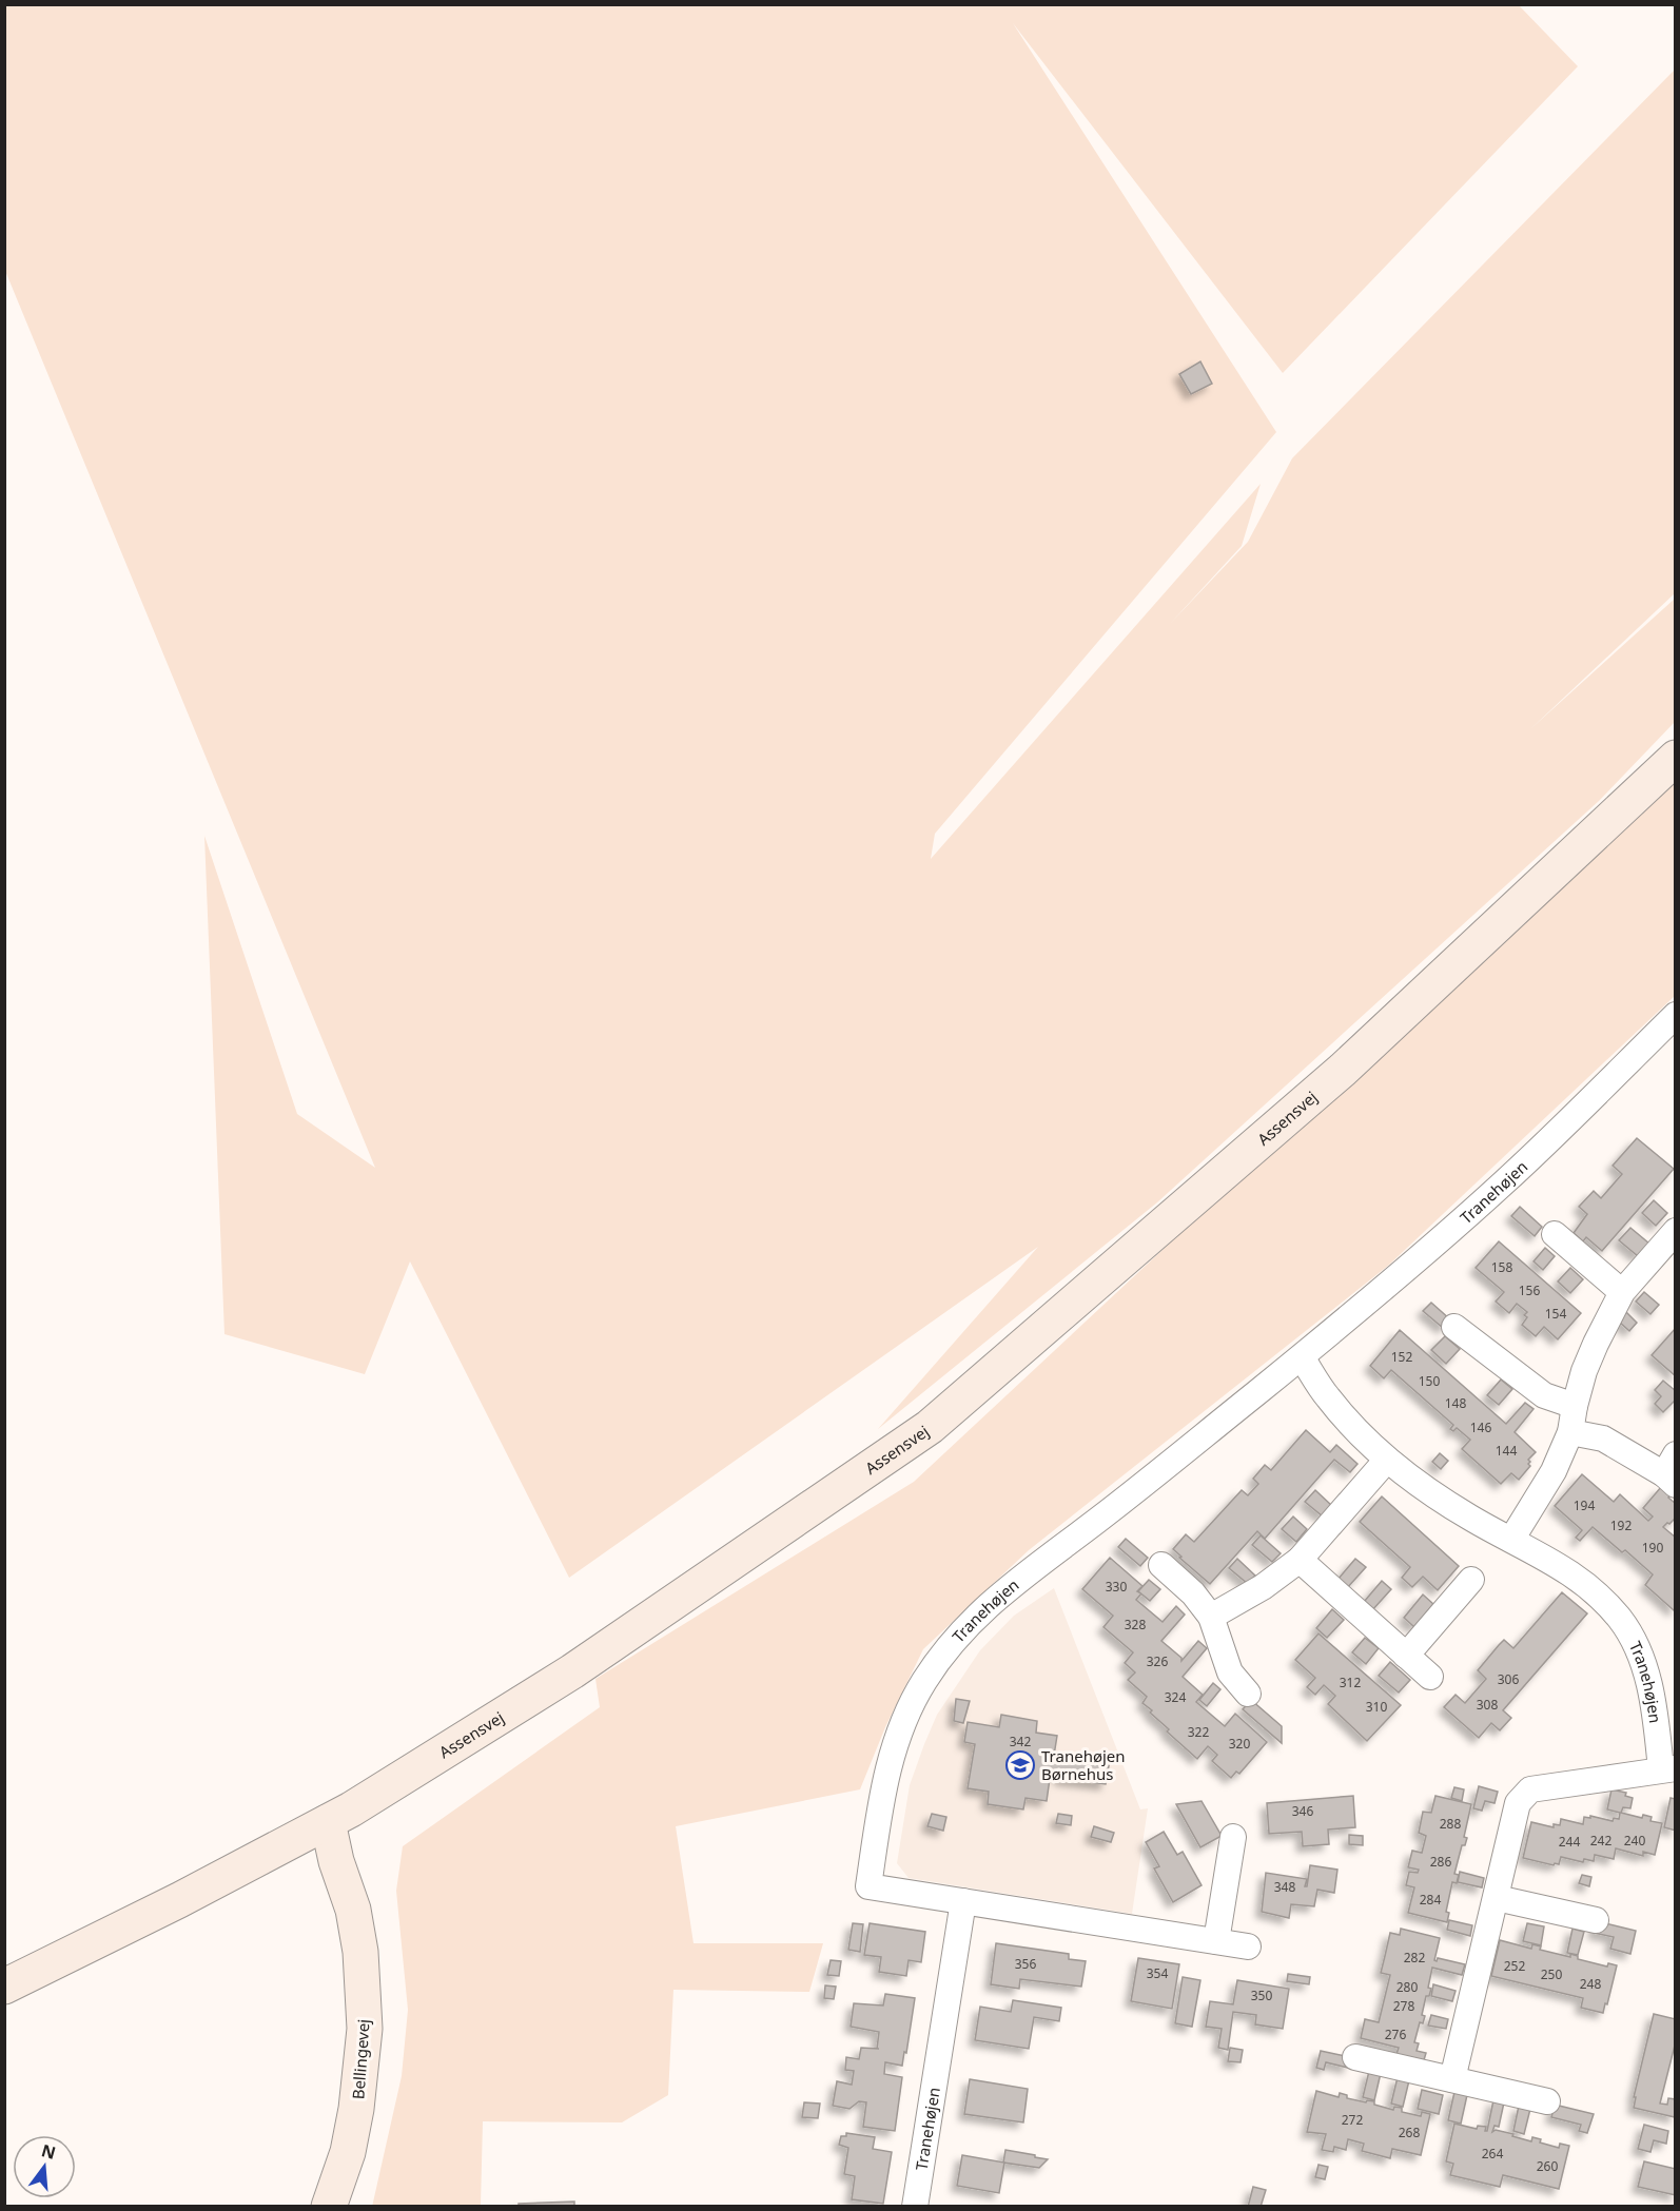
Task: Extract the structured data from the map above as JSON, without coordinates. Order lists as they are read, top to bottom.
{
  "streets": {
    "main road": ["Assensvej", "Bellingevej"],
    "street": ["Tranehøjen"]
  },
  "crossings": [
    ["Assensvej", "Bellingevej"]
  ],
  "places": {
    "school or university": ["Tranehøjen Børnehus"]
  },
  "house_numbers": [
    "158",
    "156",
    "154",
    "152",
    "150",
    "148",
    "146",
    "144",
    "194",
    "192",
    "190",
    "330",
    "328",
    "326",
    "306",
    "312",
    "324",
    "308",
    "310",
    "322",
    "342",
    "320",
    "346",
    "288",
    "242",
    "240",
    "244",
    "286",
    "348",
    "284",
    "282",
    "356",
    "252",
    "354",
    "250",
    "248",
    "280",
    "350",
    "278",
    "276",
    "272",
    "268",
    "264",
    "260"
  ],
  "north": "top"
}
